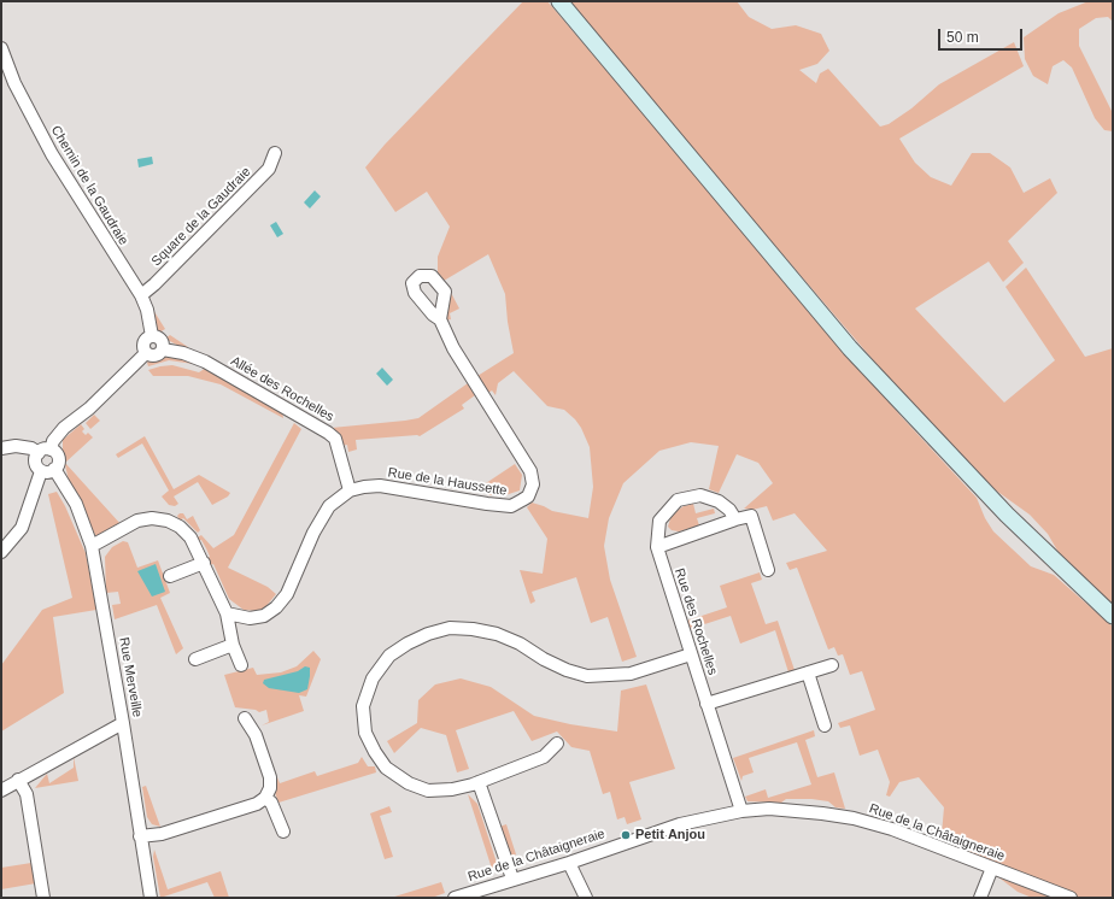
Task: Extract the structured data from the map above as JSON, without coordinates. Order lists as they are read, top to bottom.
{
  "streets": {
    "street": [
      "Chemin de la Gaudraie",
      "Square de la Gaudraie",
      "Allée des Rochelles",
      "Rue de la Haussette",
      "Rue des Rochelles",
      "Rue Merveille",
      "Rue de la Châtaigneraie"
    ]
  },
  "crossings": [
    ["Chemin de la Gaudraie", "Square de la Gaudraie"],
    ["Chemin de la Gaudraie", "Allée des Rochelles"],
    ["Allée des Rochelles", "Rue de la Haussette"],
    ["Rue des Rochelles", "Rue de la Châtaigneraie"]
  ],
  "places": ["Petit Anjou"],
  "scale_bar": "50 m"
}
